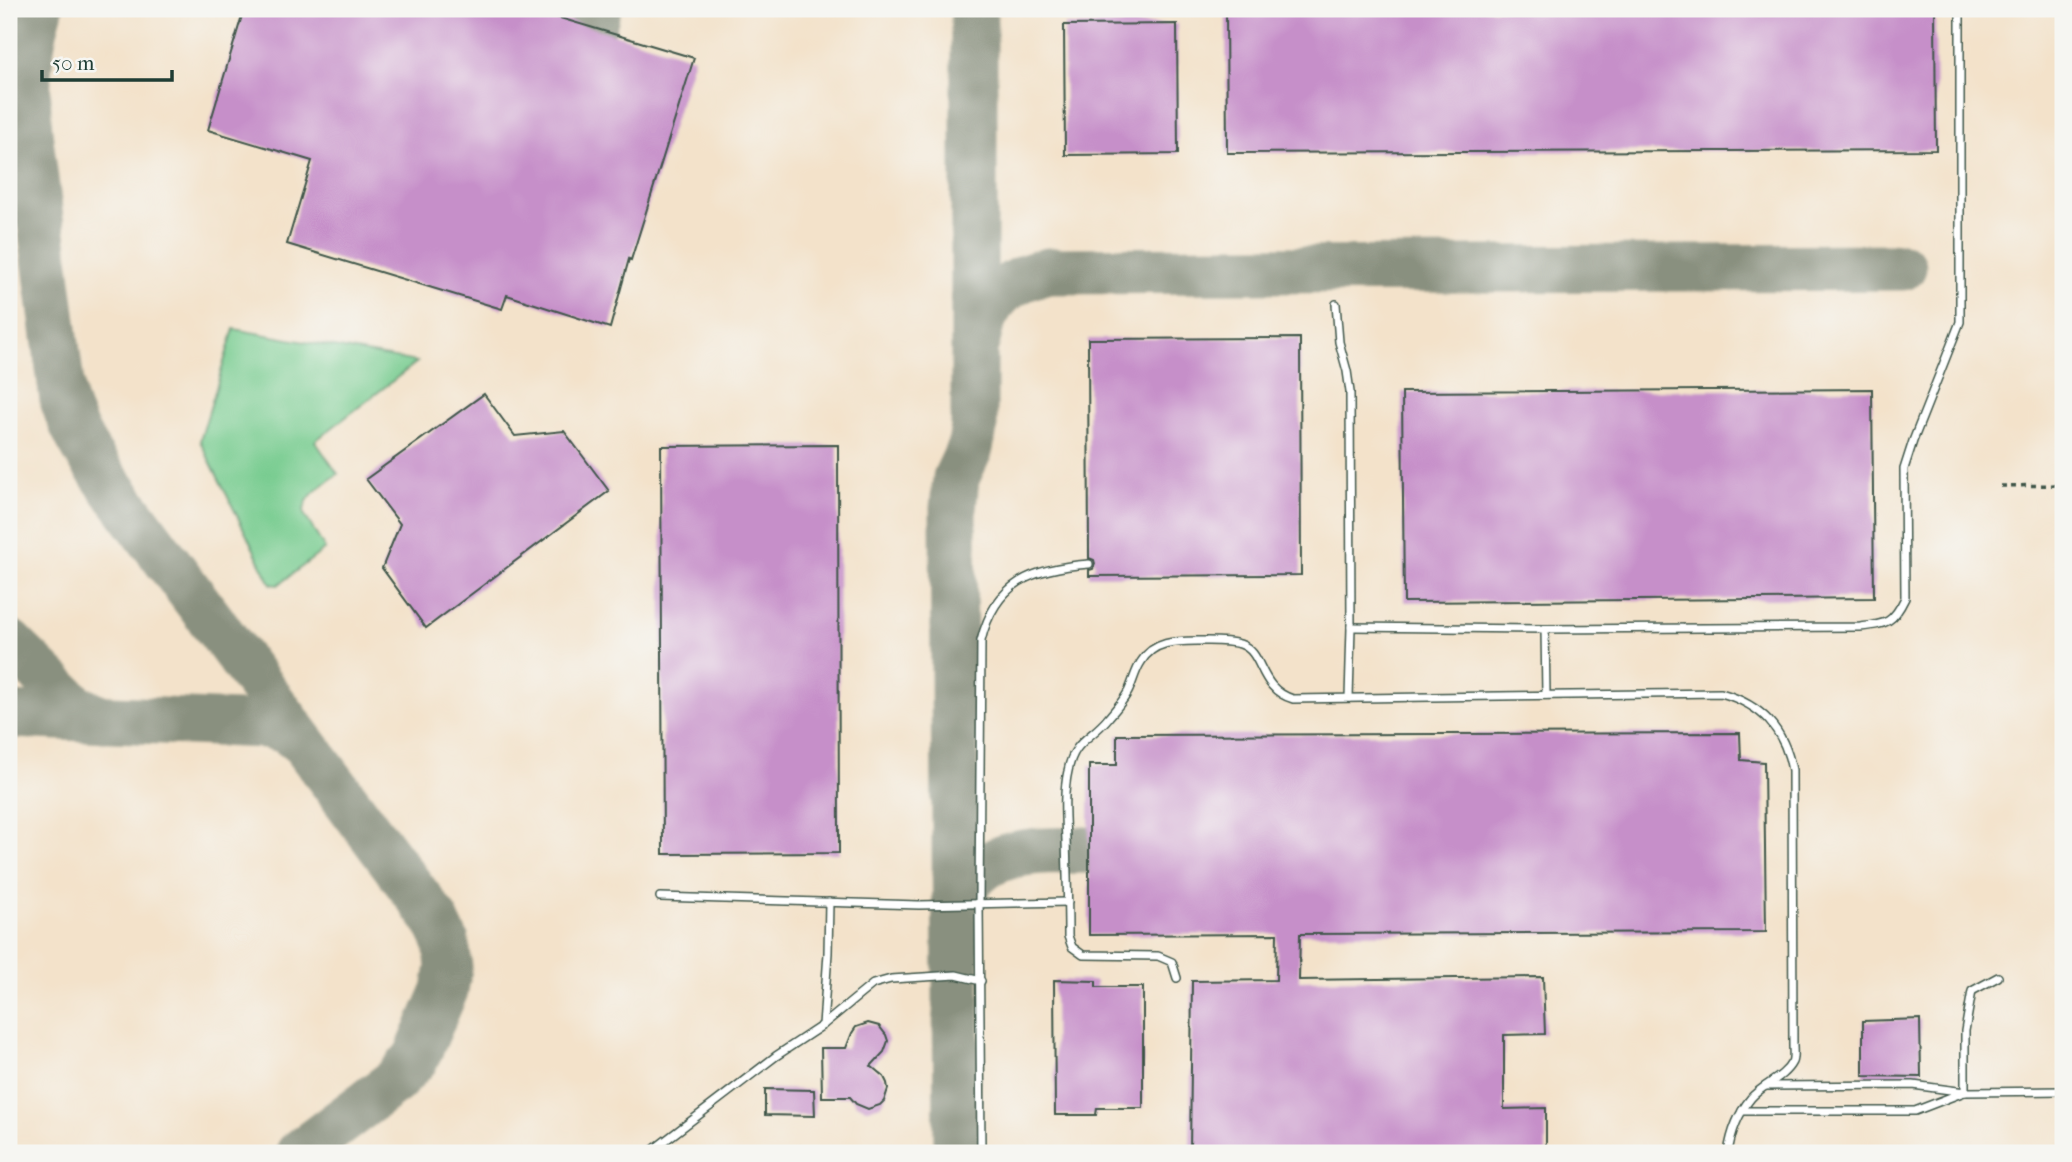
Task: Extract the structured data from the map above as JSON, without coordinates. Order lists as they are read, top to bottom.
{
  "scale_bar": "50 m"
}
